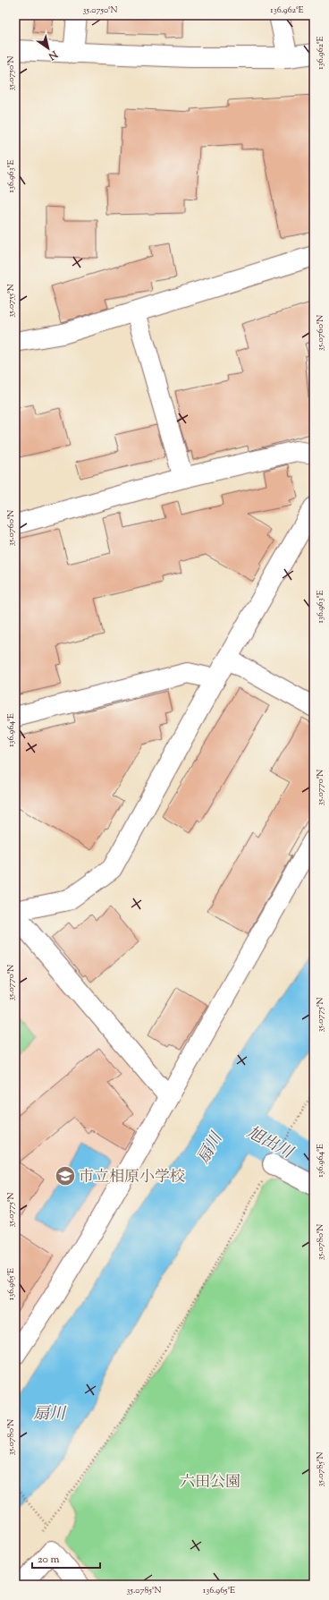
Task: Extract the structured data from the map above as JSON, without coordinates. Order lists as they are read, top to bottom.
{
  "water": ["旭出川", "扇川"],
  "parks": ["六田公園"],
  "places": {
    "school or university": ["市立相原小学校"]
  },
  "scale_bar": "20 m",
  "north": "bottom right",
  "coordinates": [
    "35.0750°N",
    "136.962°E",
    "136.963°E",
    "35.0755°N",
    "35.0760°N",
    "136.964°E",
    "35.0770°N",
    "35.0775°N",
    "35.0780°N",
    "136.965°E",
    "35.0785°N"
  ]
}
